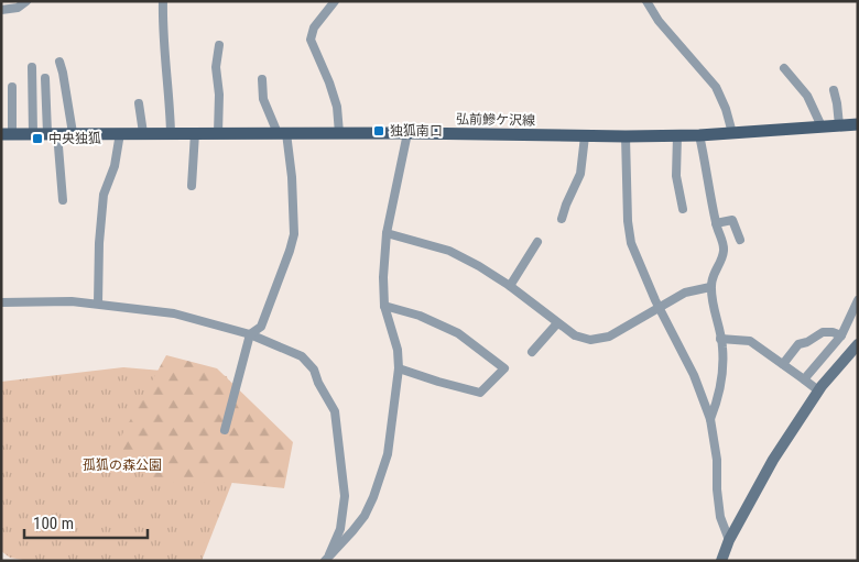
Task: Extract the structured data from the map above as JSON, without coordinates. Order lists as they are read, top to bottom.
{
  "streets": {
    "main road": ["弘前鰺ケ沢線"]
  },
  "parks": ["孤狐の森公園"],
  "places": {
    "transit": ["独狐南口", "中央独狐"]
  },
  "scale_bar": "100 m"
}
